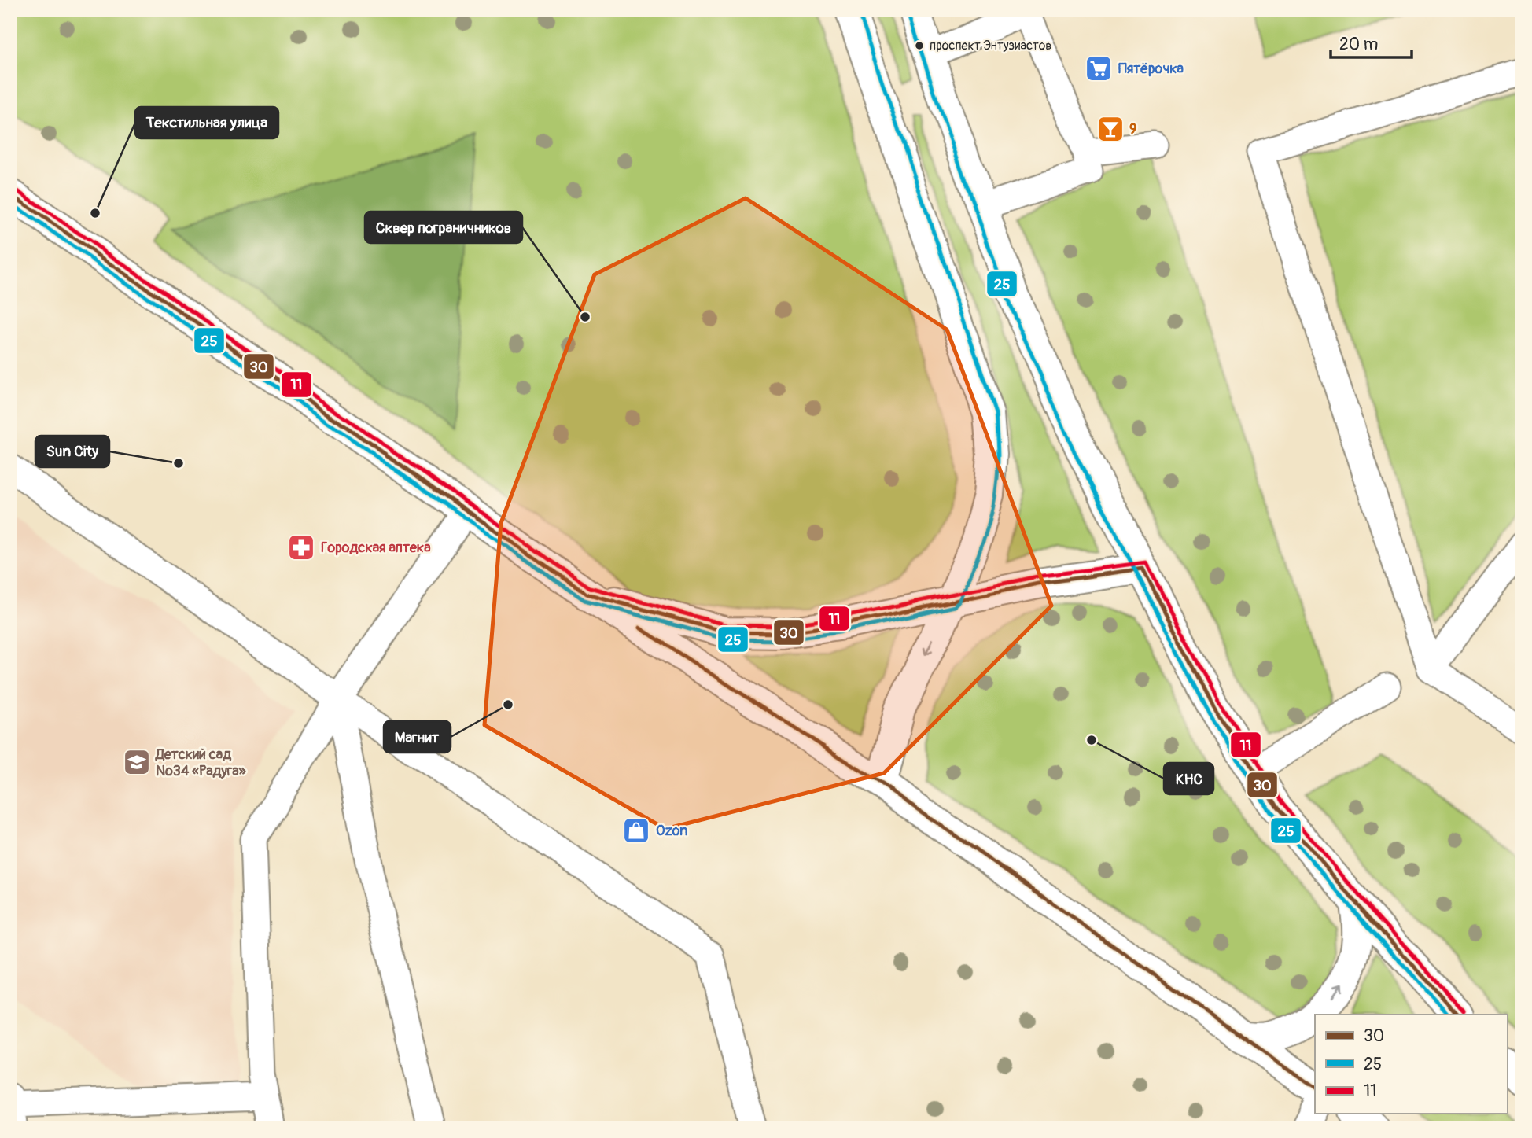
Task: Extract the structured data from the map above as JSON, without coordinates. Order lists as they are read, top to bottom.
{
  "places": {
    "other": [
      "проспект Энтузиастов",
      "Текстильная улица",
      "Сквер пограничников",
      "Sun City",
      "Магнит",
      "КНС"
    ],
    "supermarket": ["Пятёрочка"],
    "bar": ["9"],
    "pharmacy": ["Городская аптека"],
    "school or university": ["Детский сад №34 «Радуга»"],
    "shop": ["Ozon"]
  },
  "lines": ["transit line 25", "transit line 11", "transit line 30"],
  "legend": ["30", "25", "11"],
  "scale_bar": "20 m"
}
